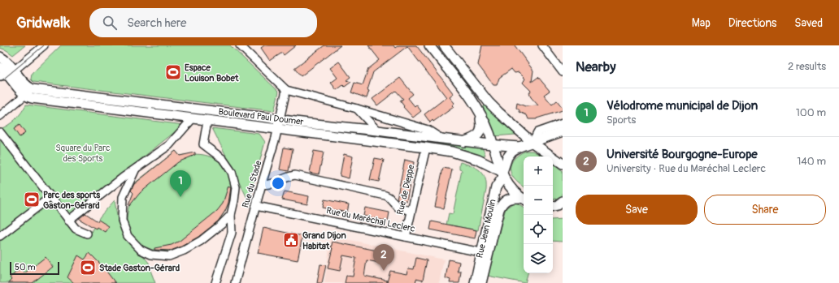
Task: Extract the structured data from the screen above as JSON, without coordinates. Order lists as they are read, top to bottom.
{
  "streets": {
    "main road": ["Boulevard Paul Doumer", "Rue Jean Moulin"],
    "street": ["Rue du Stade", "Rue de Dieppe", "Rue du Maréchal Leclerc"]
  },
  "crossings": [
    ["Boulevard Paul Doumer", "Rue du Stade"],
    ["Boulevard Paul Doumer", "Rue de Dieppe"],
    ["Boulevard Paul Doumer", "Rue Jean Moulin"],
    ["Rue du Stade", "Rue du Maréchal Leclerc"],
    ["Rue de Dieppe", "Rue du Maréchal Leclerc"],
    ["Rue du Maréchal Leclerc", "Rue Jean Moulin"]
  ],
  "parks": ["Square du Parc des Sports"],
  "places": {
    "sports": ["Espace Louison Bobet", "Parc des sports Gaston-Gérard", "Stade Gaston-Gérard"],
    "public building": ["Grand Dijon Habitat"]
  },
  "scale_bar": "50 m",
  "page": {
    "header": "Gridwalk",
    "search": "Search here",
    "nav": ["Map", "Directions", "Saved"],
    "heading": ["Nearby", "2 results"],
    "list": [
      {
        "mark": "1",
        "name": "Vélodrome municipal de Dijon",
        "note": "Sports",
        "value": "100 m"
      },
      {
        "mark": "2",
        "name": "Université Bourgogne-Europe",
        "note": "University · Rue du Maréchal Leclerc",
        "value": "140 m"
      }
    ],
    "map_buttons": ["+", "−"],
    "pins": ["1", "2"],
    "buttons": ["Save", "Share"],
    "scale": "50 m"
  }
}
